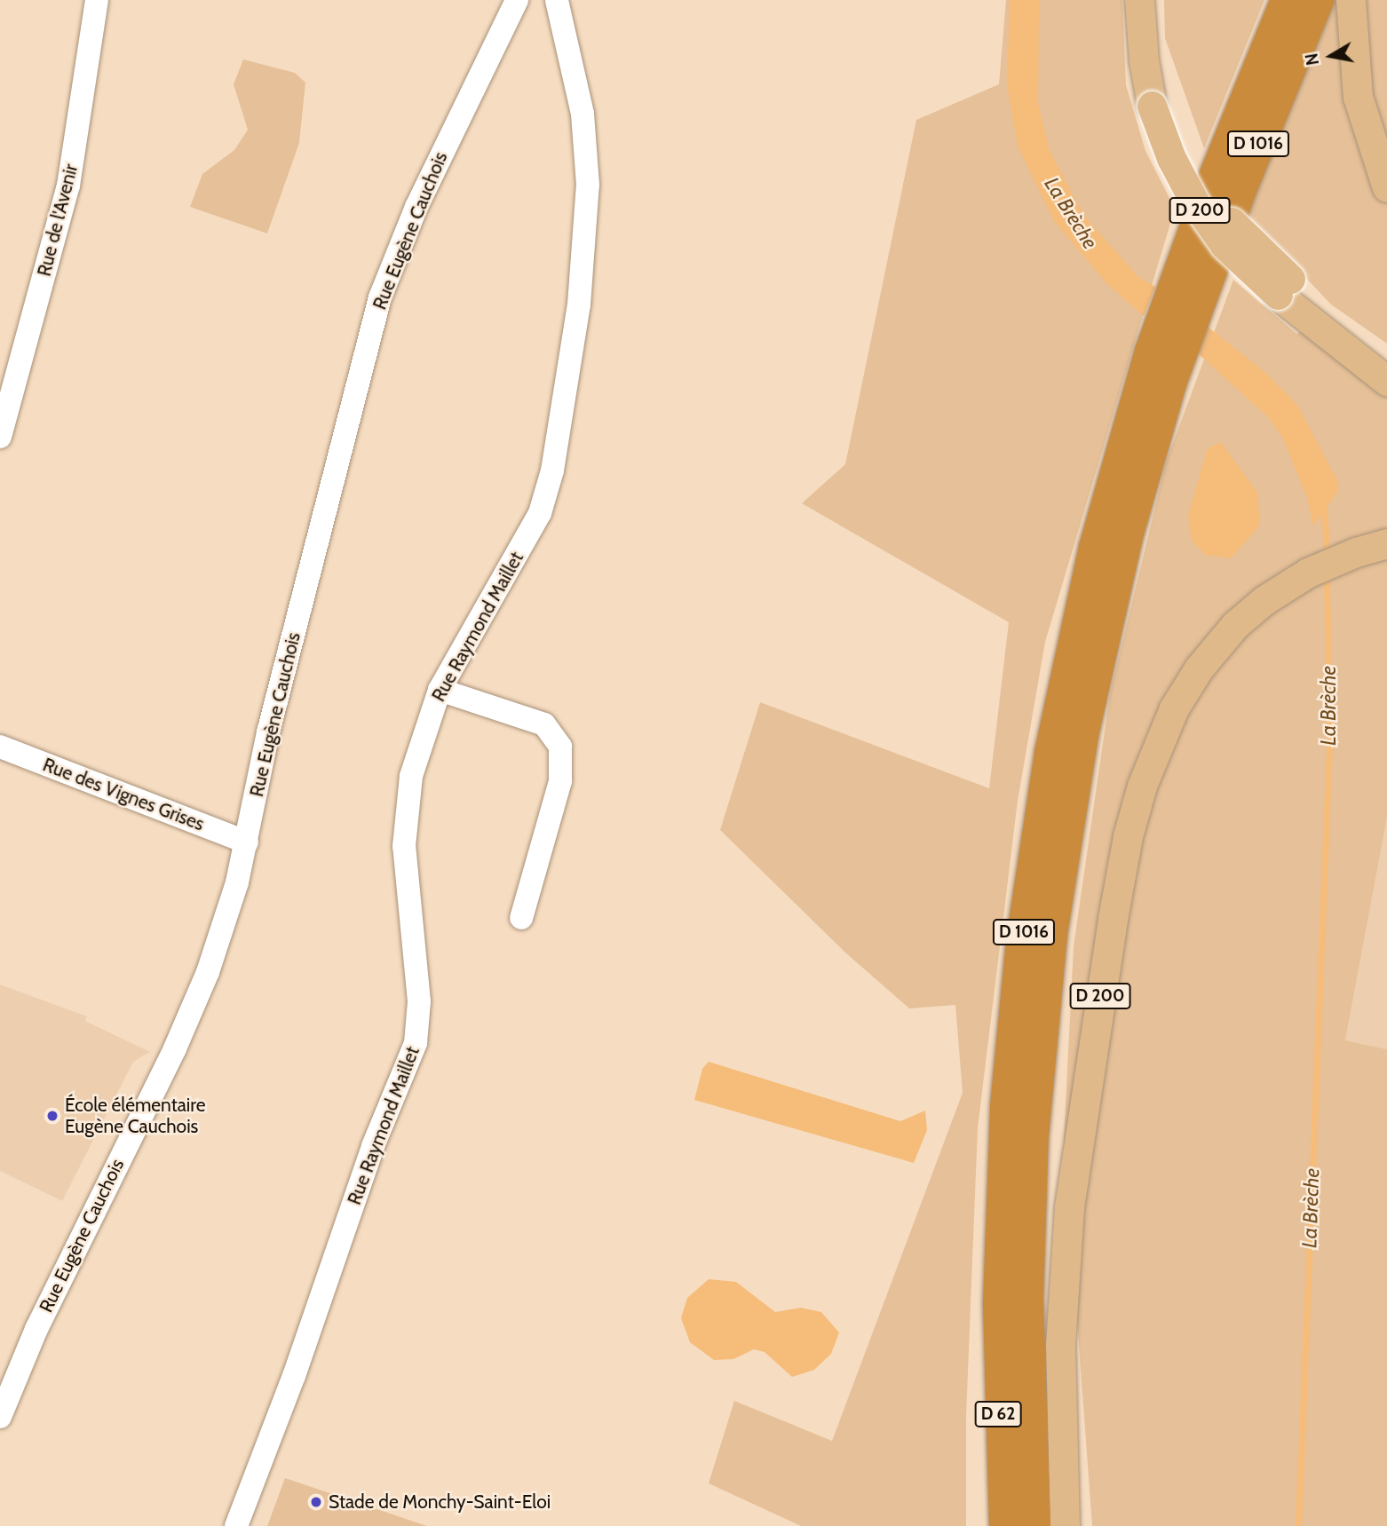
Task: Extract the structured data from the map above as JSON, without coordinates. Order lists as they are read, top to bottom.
{
  "streets": {
    "highway": ["D 1016", "D 62"],
    "main road": ["D 200"],
    "street": [
      "Rue de l'Avenir",
      "Rue Eugène Cauchois",
      "Rue Raymond Maillet",
      "Rue des Vignes Grises"
    ]
  },
  "crossings": [
    ["D 1016", "D 62"],
    ["Rue Eugène Cauchois", "Rue des Vignes Grises"]
  ],
  "water": ["La Brèche"],
  "places": ["École élémentaire Eugène Cauchois", "Stade de Monchy-Saint-Eloi"],
  "north": "left"
}
